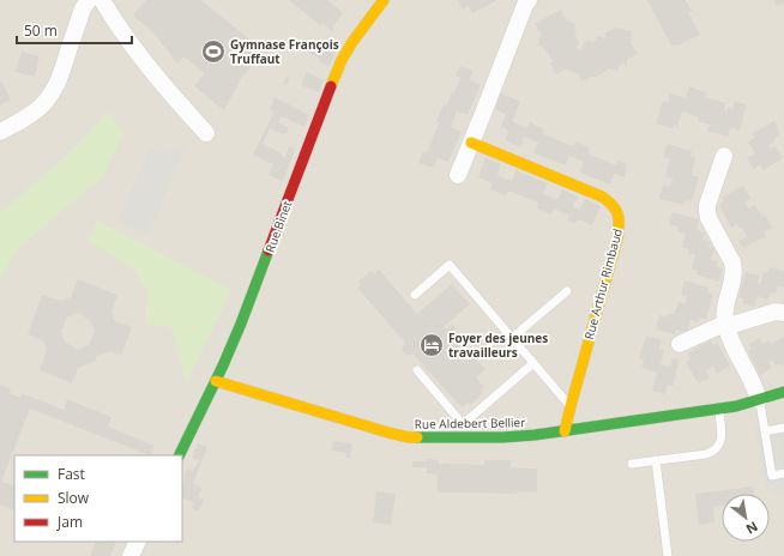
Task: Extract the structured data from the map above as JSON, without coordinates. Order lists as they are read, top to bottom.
{
  "streets": {
    "street": ["Rue Binet", "Rue Arthur Rimbaud", "Rue Aldebert Bellier"]
  },
  "crossings": [
    ["Rue Binet", "Rue Aldebert Bellier"],
    ["Rue Arthur Rimbaud", "Rue Aldebert Bellier"]
  ],
  "places": {
    "sports": ["Gymnase François Truffaut"],
    "hotel": ["Foyer des jeunes travailleurs"]
  },
  "legend": ["Fast", "Slow", "Jam"],
  "scale_bar": "50 m",
  "north": "bottom right"
}
